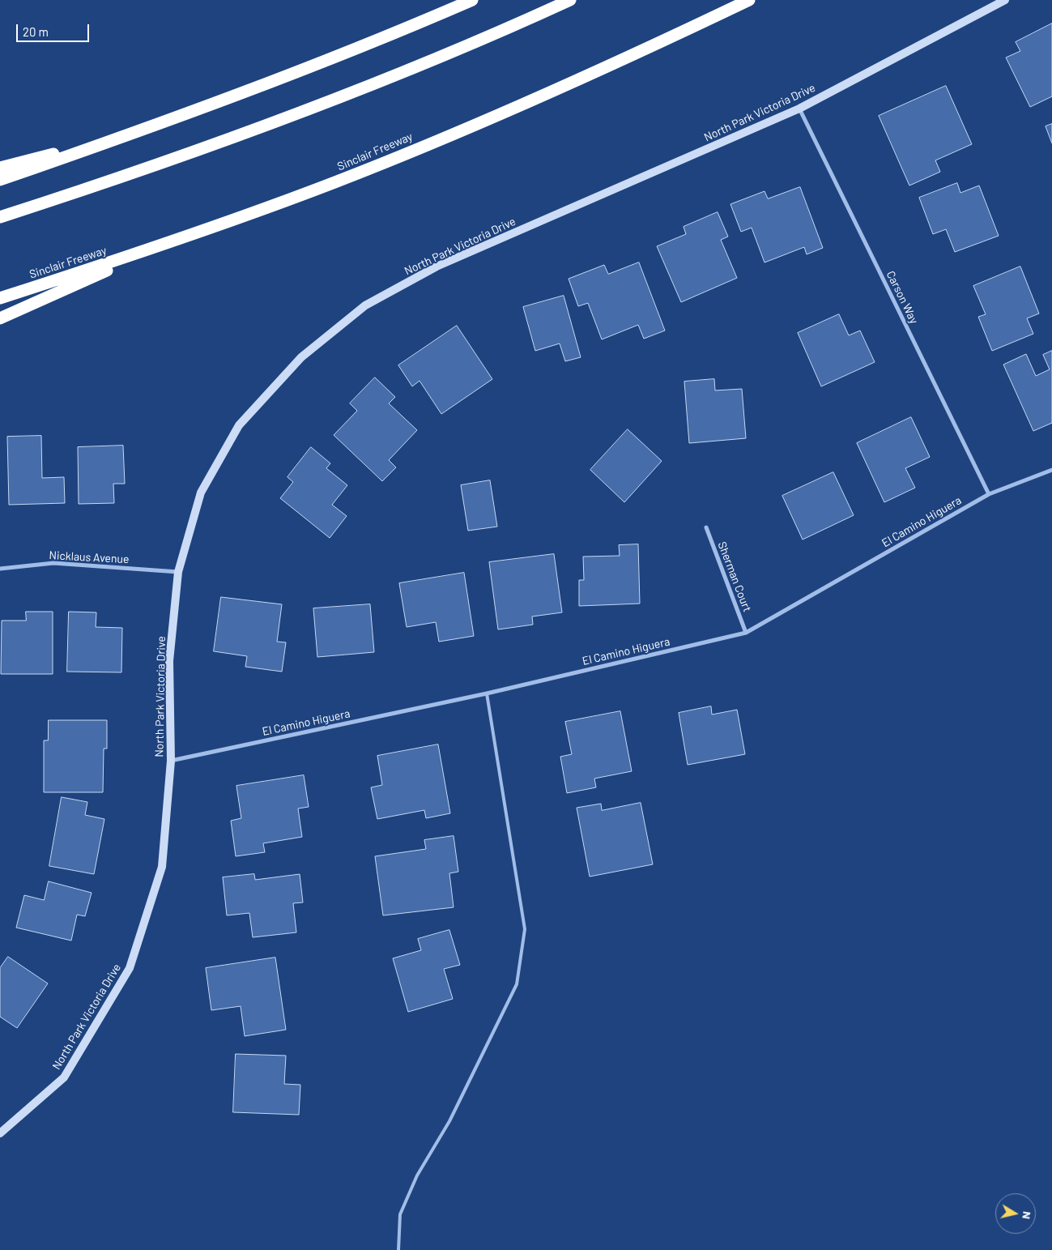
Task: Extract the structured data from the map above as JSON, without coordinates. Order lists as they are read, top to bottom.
{
  "streets": {
    "highway": ["Sinclair Freeway"],
    "street": [
      "North Park Victoria Drive",
      "Carson Way",
      "El Camino Higuera",
      "Nicklaus Avenue",
      "Sherman Court"
    ]
  },
  "crossings": [
    ["North Park Victoria Drive", "Carson Way"],
    ["North Park Victoria Drive", "El Camino Higuera"],
    ["North Park Victoria Drive", "Nicklaus Avenue"],
    ["Carson Way", "El Camino Higuera"],
    ["El Camino Higuera", "Sherman Court"]
  ],
  "scale_bar": "20 m",
  "north": "right"
}
